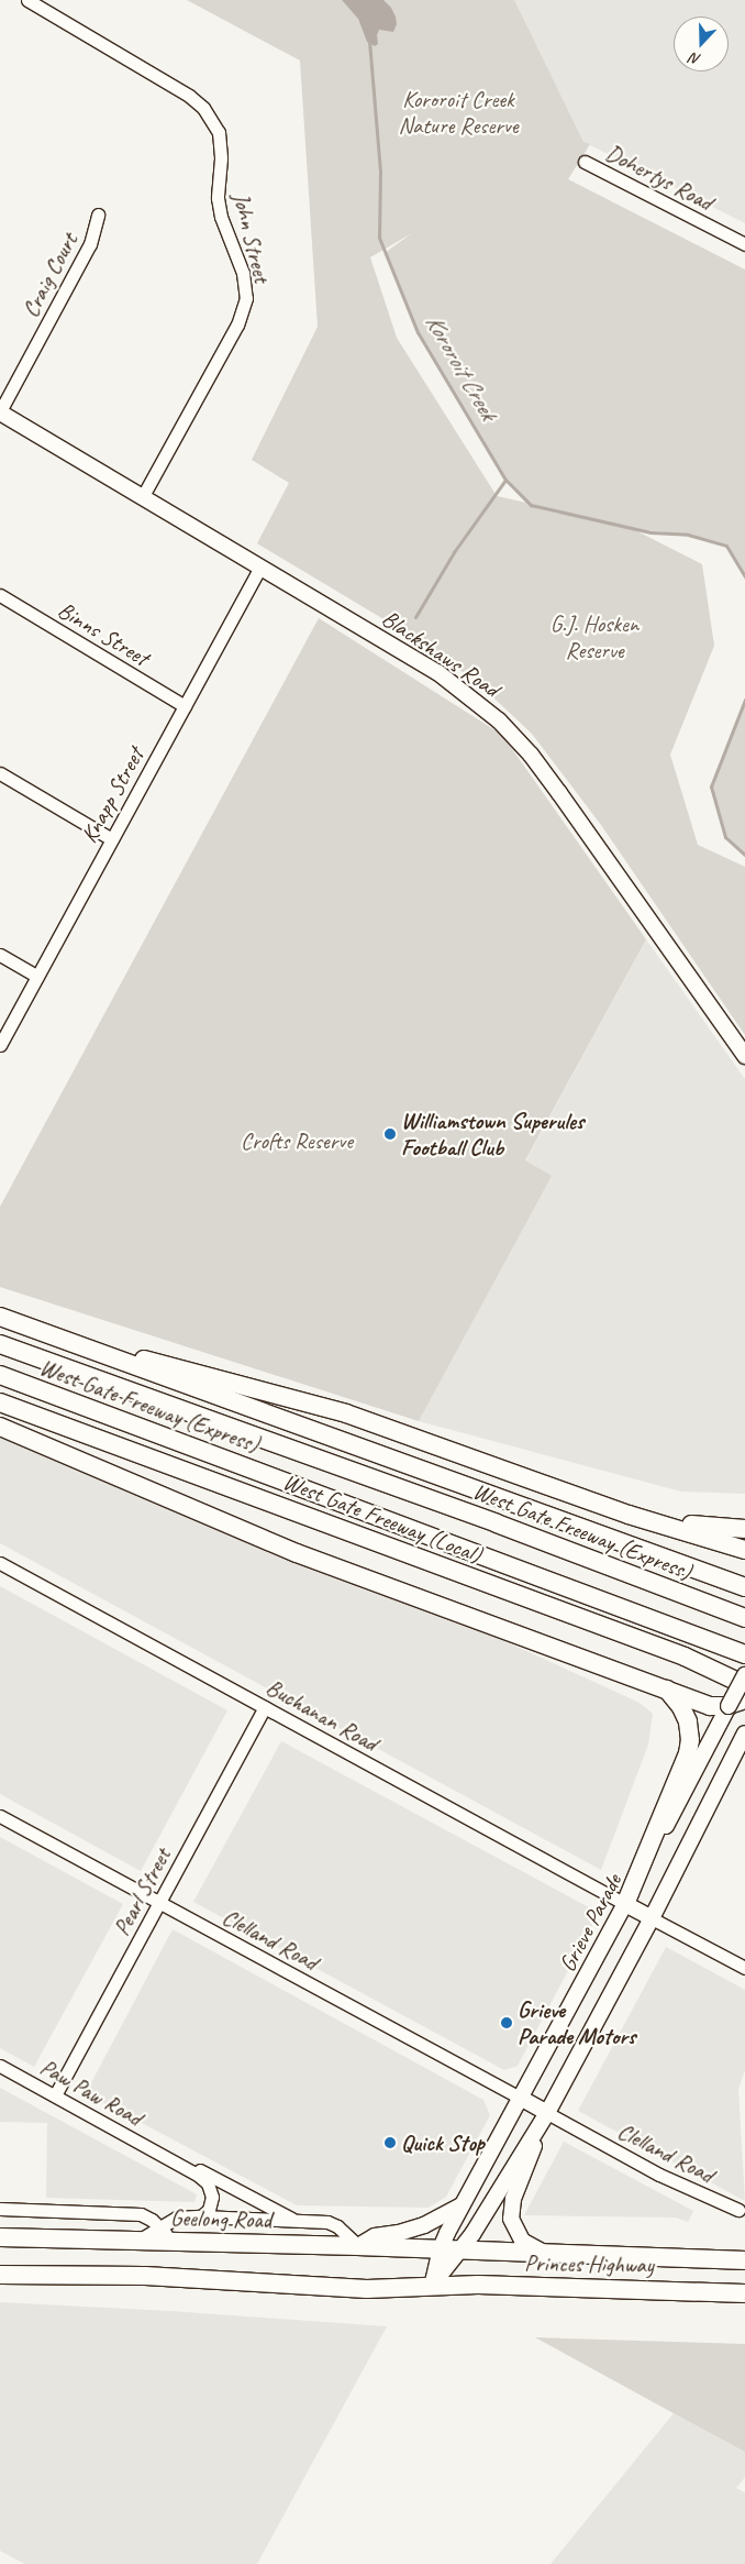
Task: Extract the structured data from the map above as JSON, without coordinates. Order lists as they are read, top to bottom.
{
  "streets": {
    "highway": [
      "West Gate Freeway (Express)",
      "West Gate Freeway (Local)",
      "Geelong Road",
      "Princes Highway"
    ],
    "main road": ["Blackshaws Road", "Grieve Parade"],
    "street": [
      "Dohertys Road",
      "John Street",
      "Craig Court",
      "Binns Street",
      "Knapp Street",
      "Buchanan Road",
      "Pearl Street",
      "Clelland Road",
      "Paw Paw Road"
    ]
  },
  "crossings": [
    ["John Street", "Blackshaws Road"],
    ["Craig Court", "Blackshaws Road"],
    ["Binns Street", "Knapp Street"],
    ["Blackshaws Road", "Knapp Street"],
    ["Buchanan Road", "Pearl Street"],
    ["Buchanan Road", "Grieve Parade"],
    ["Pearl Street", "Clelland Road"],
    ["Pearl Street", "Paw Paw Road"],
    ["Grieve Parade", "Clelland Road"],
    ["Grieve Parade", "Geelong Road"],
    ["Grieve Parade", "Princes Highway"],
    ["Geelong Road", "Princes Highway"]
  ],
  "water": ["Kororoit Creek"],
  "parks": ["Kororoit Creek Nature Reserve", "G.J. Hosken Reserve", "Crofts Reserve"],
  "places": ["Williamstown Superules Football Club", "Grieve Parade Motors", "Quick Stop"],
  "north": "bottom"
}
